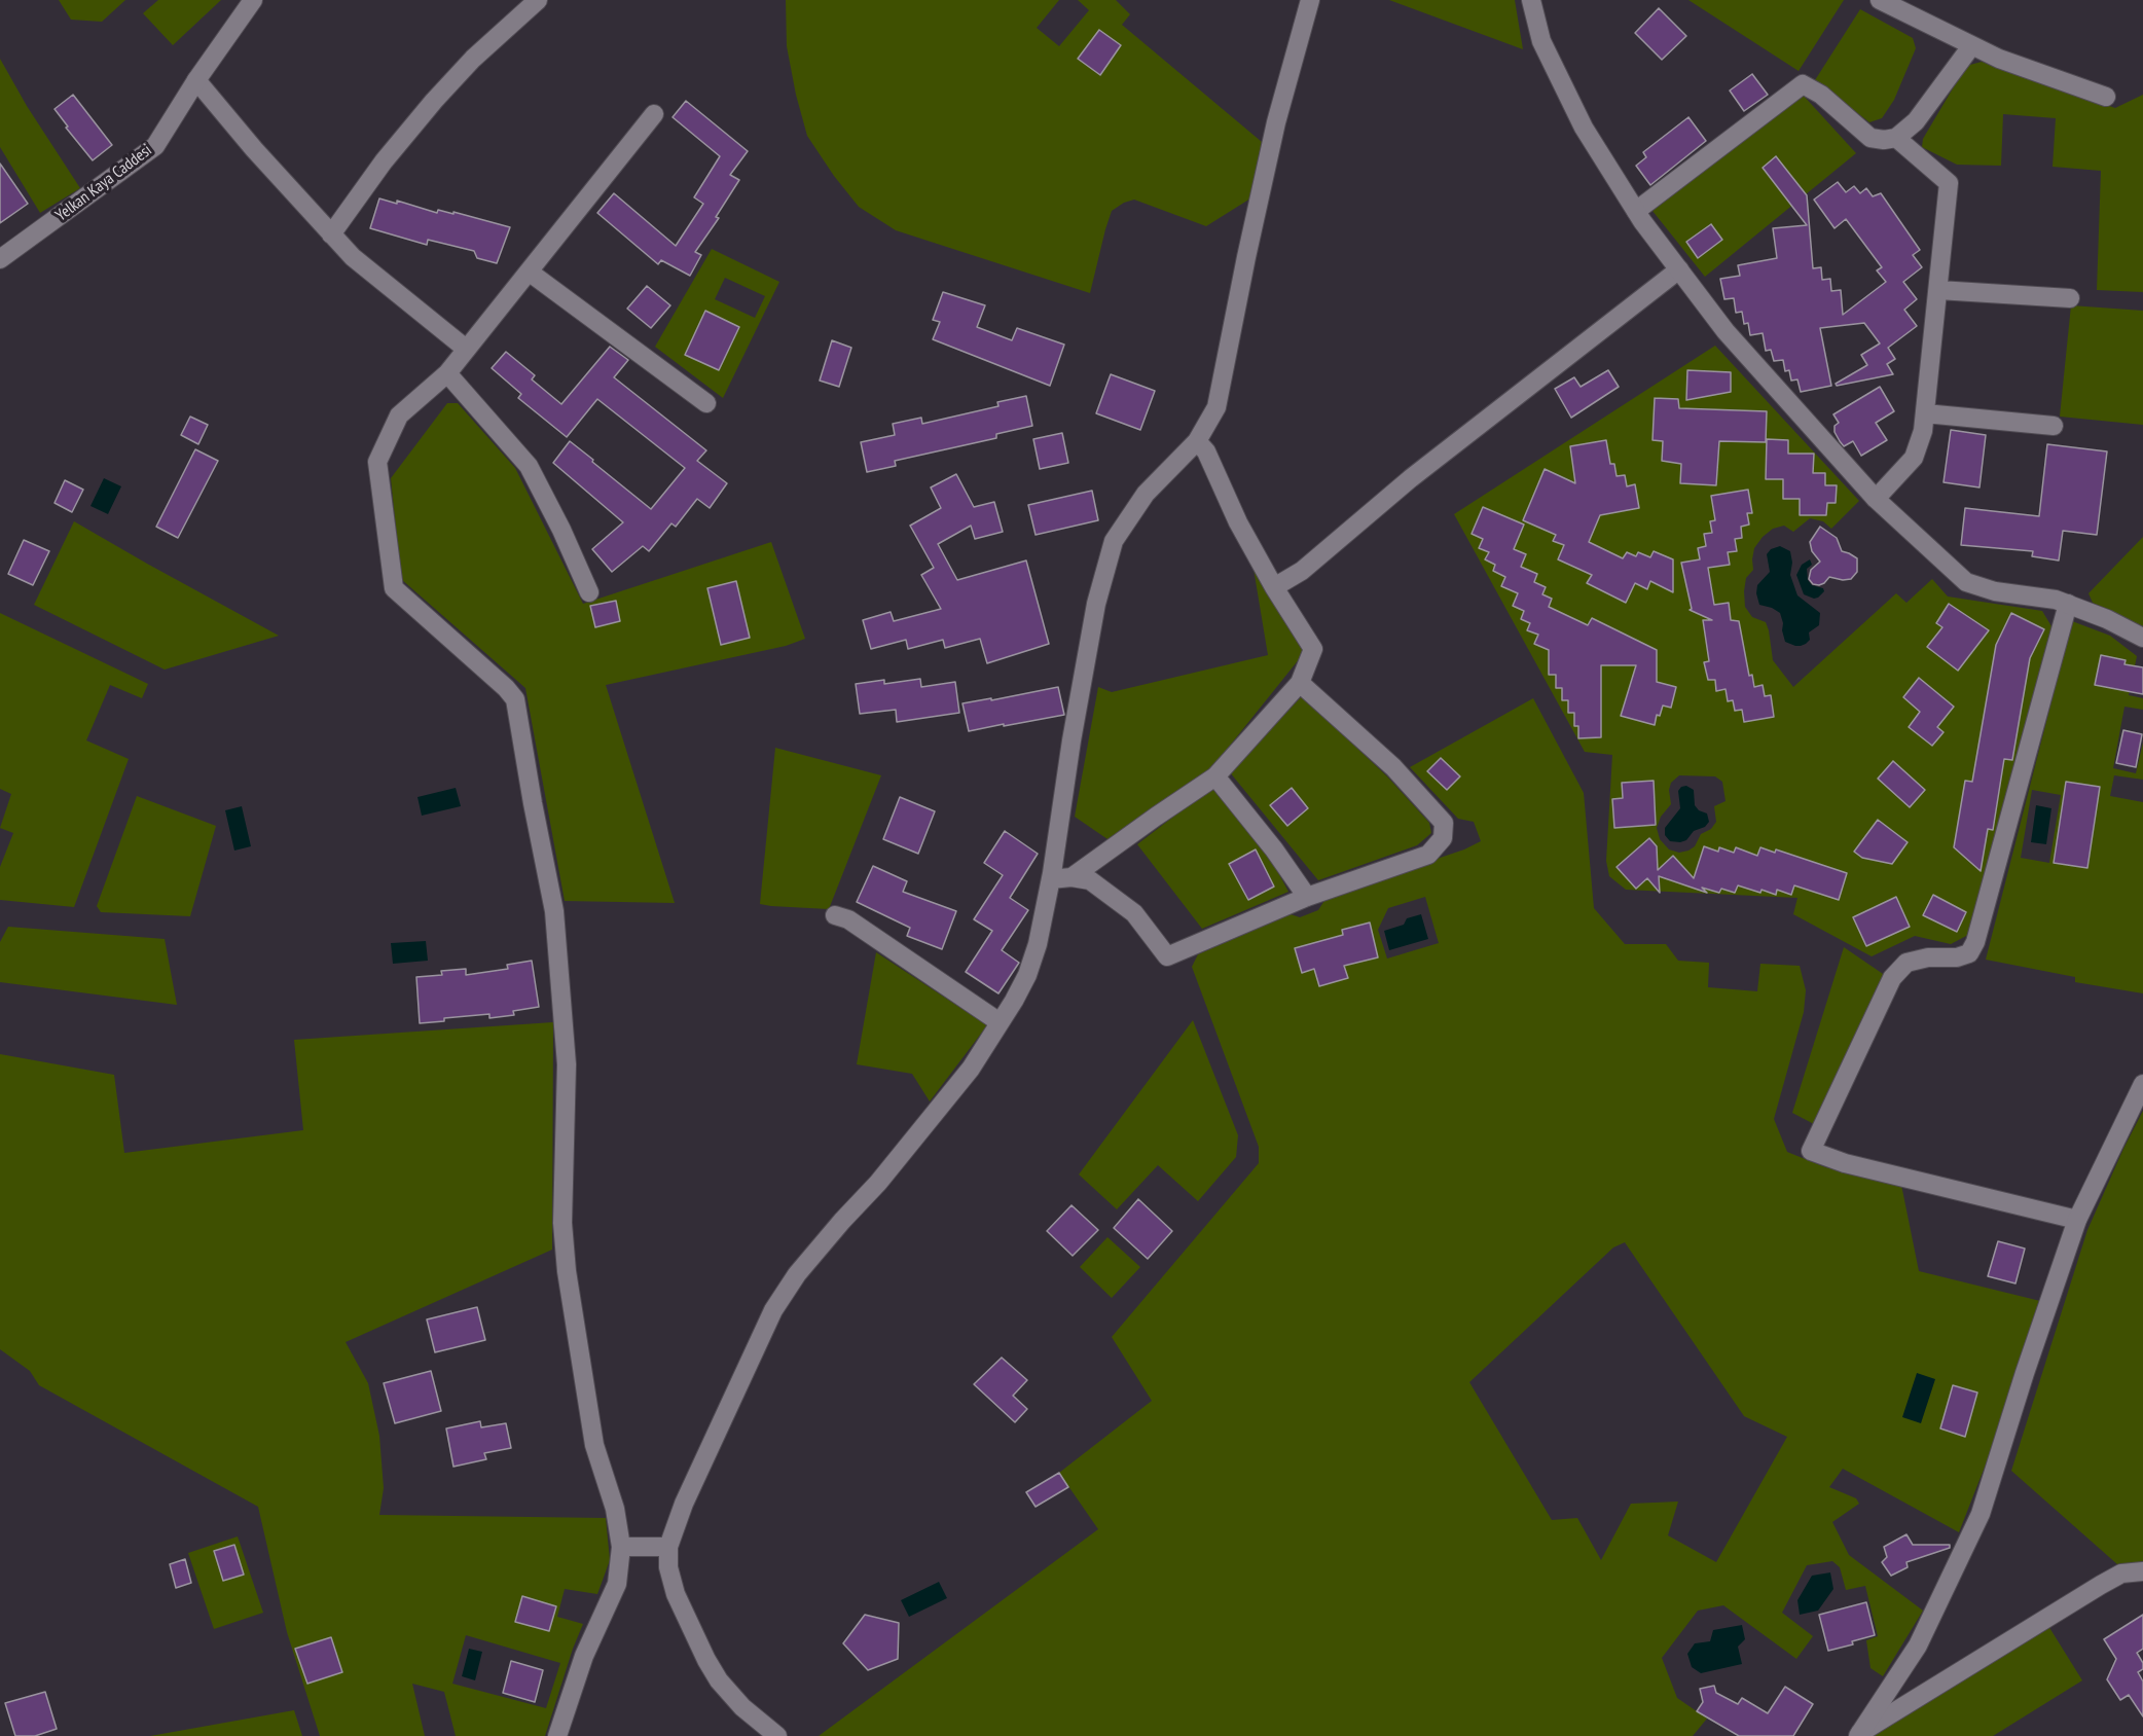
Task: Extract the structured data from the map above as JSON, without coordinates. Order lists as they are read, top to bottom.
{
  "streets": {
    "street": ["Yelkan Kaya Caddesi"]
  }
}
